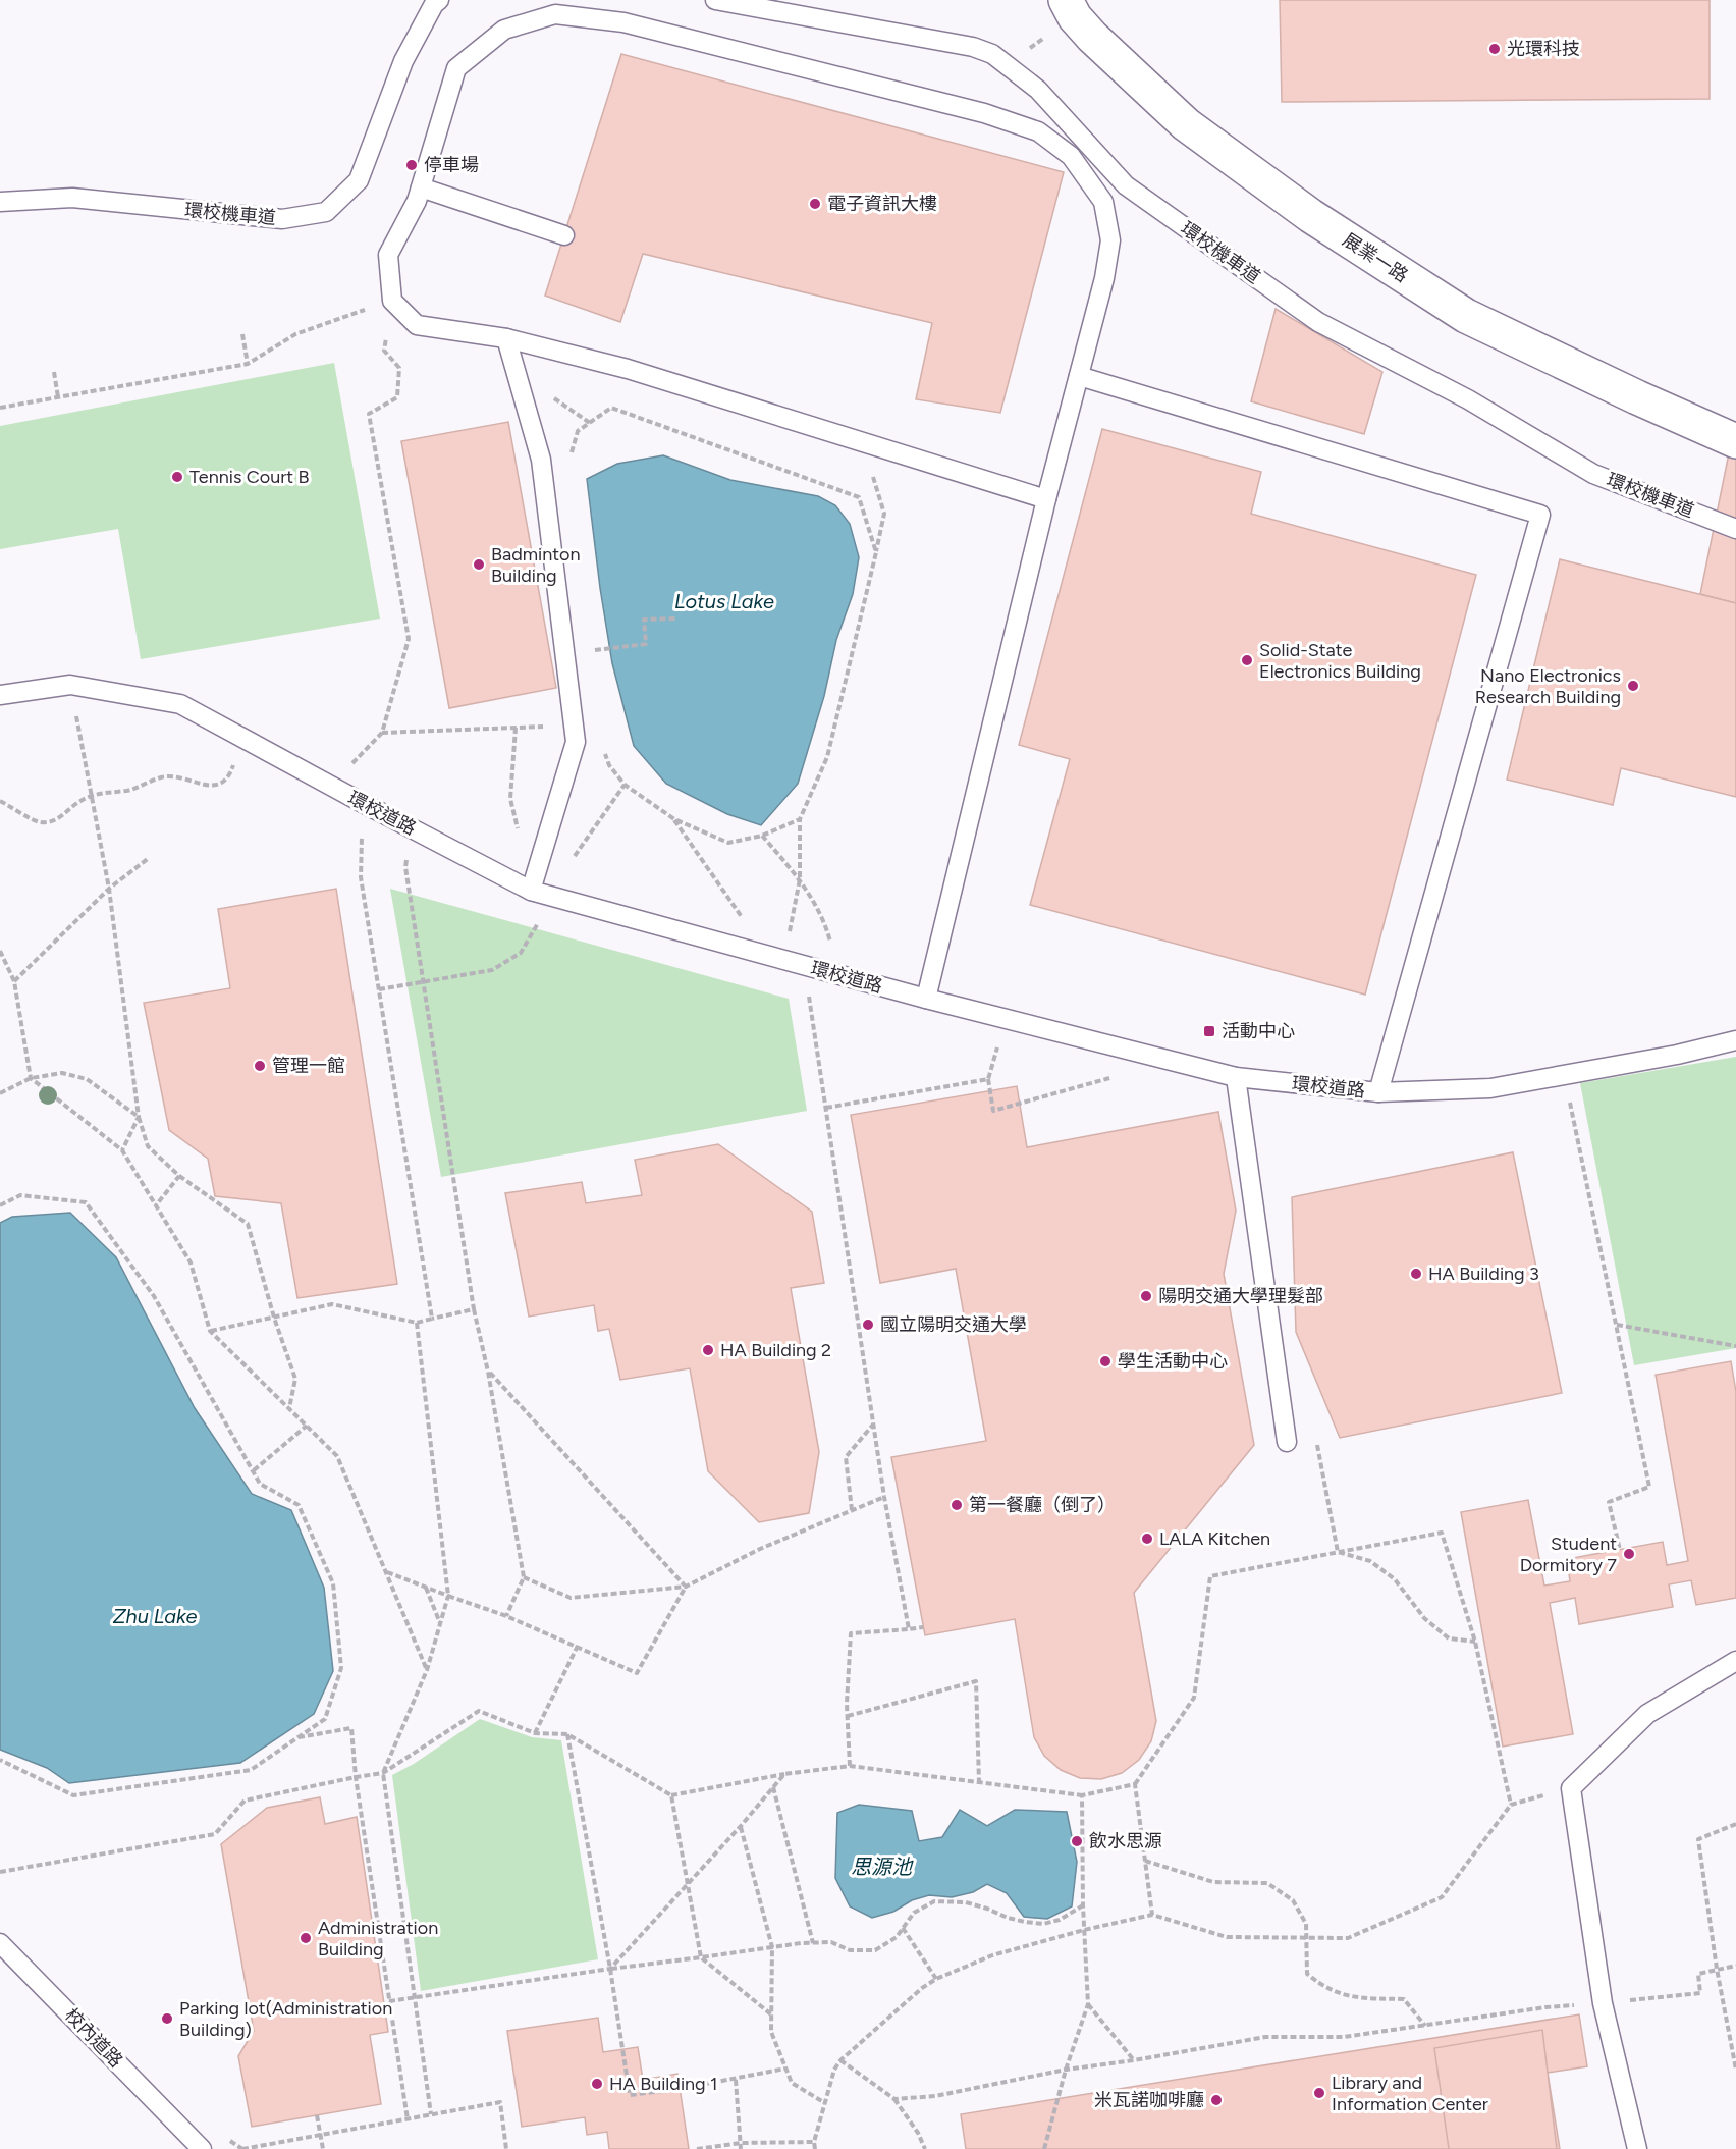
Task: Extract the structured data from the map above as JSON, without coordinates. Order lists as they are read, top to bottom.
{
  "streets": {
    "street": ["展業一路"],
    "lane": ["環校機車道", "環校道路", "校內道路"]
  },
  "water": ["Lotus Lake", "Zhu Lake", "思源池"],
  "places": {
    "other": [
      "光環科技",
      "停車場",
      "電子資訊大樓",
      "Tennis Court B",
      "Badminton Building",
      "Solid-State Electronics Building",
      "Nano Electronics Research Building",
      "管理一館",
      "HA Building 3",
      "陽明交通大學理髮部",
      "國立陽明交通大學",
      "HA Building 2",
      "學生活動中心",
      "第一餐廳（倒了）",
      "LALA Kitchen",
      "Student Dormitory 7",
      "飲水思源",
      "Administration Building",
      "Parking lot(Administration Building)",
      "HA Building 1",
      "Library and Information Center",
      "米瓦諾咖啡廳"
    ],
    "transit": ["活動中心"]
  }
}
